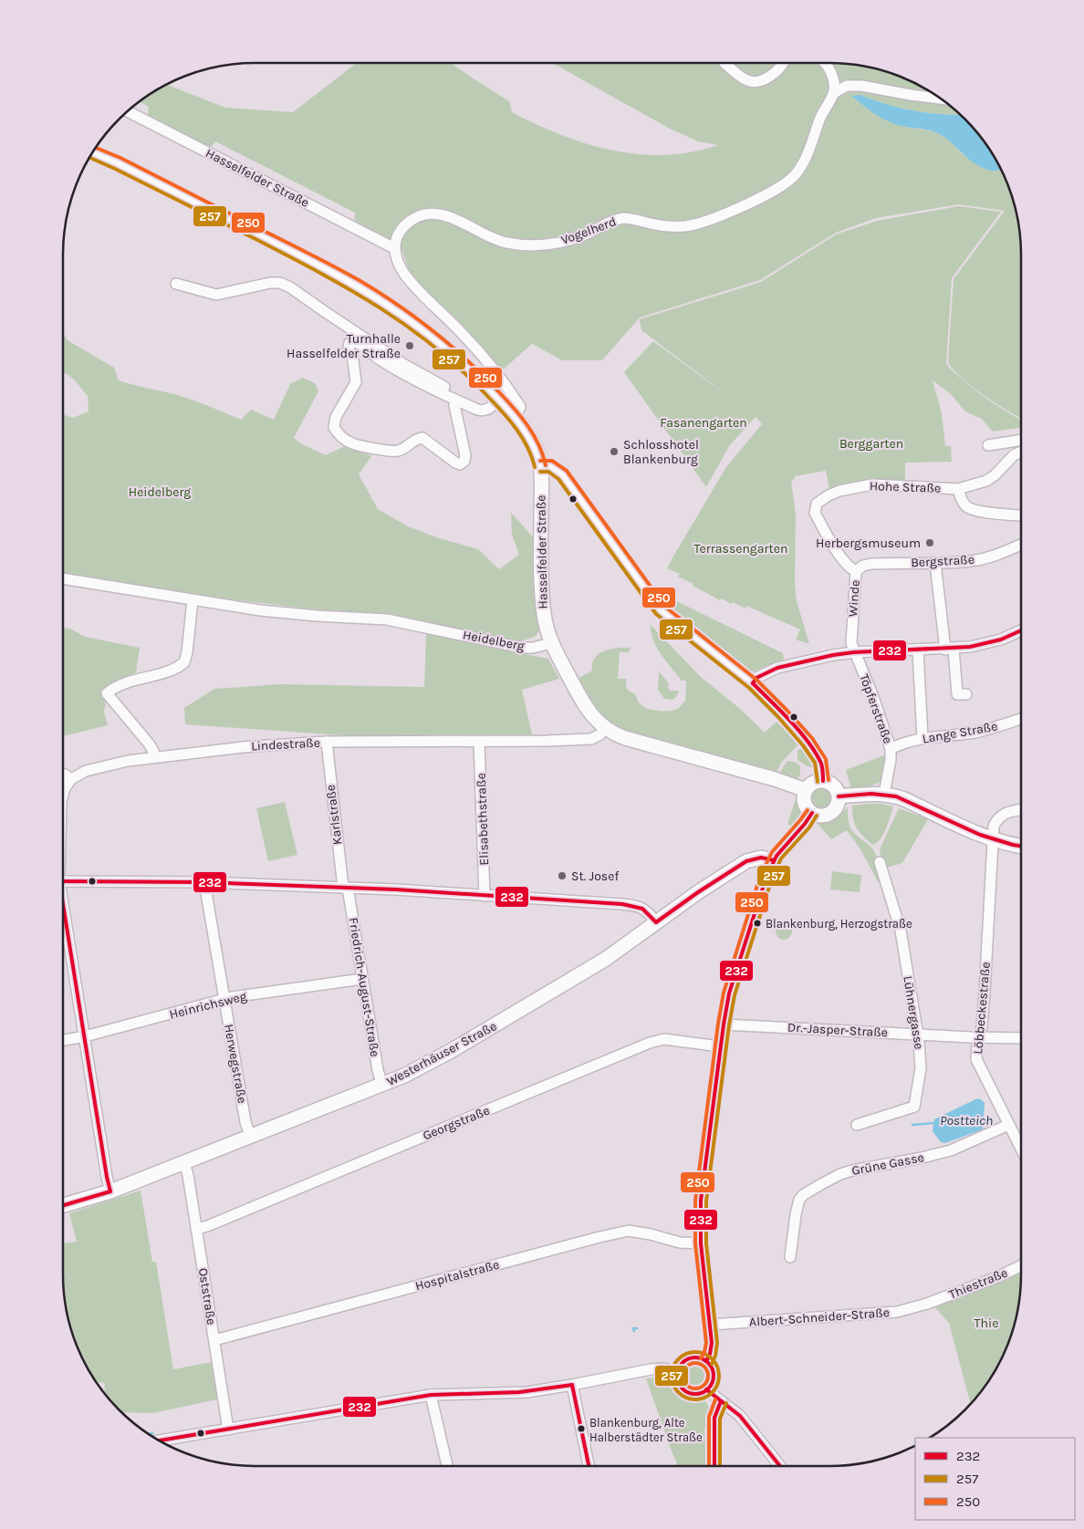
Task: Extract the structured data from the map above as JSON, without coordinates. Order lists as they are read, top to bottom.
{
  "streets": {
    "main road": ["Hasselfelder Straße", "Westerhäuser Straße"],
    "street": [
      "Vogelherd",
      "Hohe Straße",
      "Bergstraße",
      "Winde",
      "Heidelberg",
      "Töpferstraße",
      "Lange Straße",
      "Lindestraße",
      "Karlstraße",
      "Elisabethstraße",
      "Friedrich-August-Straße",
      "Heinrichsweg",
      "Löbbeckestraße",
      "Lühnergasse",
      "Dr.-Jasper-Straße",
      "Herwegstraße",
      "Georgstraße",
      "Grüne Gasse",
      "Hospitalstraße",
      "Thiestraße",
      "Oststraße",
      "Albert-Schneider-Straße"
    ]
  },
  "crossings": [
    ["Hasselfelder Straße", "Vogelherd"],
    ["Hasselfelder Straße", "Heidelberg"],
    ["Hasselfelder Straße", "Lindestraße"],
    ["Hohe Straße", "Winde"],
    ["Bergstraße", "Winde"],
    ["Winde", "Töpferstraße"],
    ["Töpferstraße", "Lange Straße"],
    ["Lindestraße", "Karlstraße"],
    ["Lindestraße", "Elisabethstraße"],
    ["Karlstraße", "Friedrich-August-Straße"],
    ["Friedrich-August-Straße", "Heinrichsweg"],
    ["Friedrich-August-Straße", "Westerhäuser Straße"],
    ["Heinrichsweg", "Herwegstraße"],
    ["Löbbeckestraße", "Dr.-Jasper-Straße"],
    ["Löbbeckestraße", "Grüne Gasse"],
    ["Lühnergasse", "Dr.-Jasper-Straße"],
    ["Westerhäuser Straße", "Herwegstraße"],
    ["Westerhäuser Straße", "Oststraße"],
    ["Georgstraße", "Oststraße"],
    ["Hospitalstraße", "Oststraße"],
    ["Thiestraße", "Albert-Schneider-Straße"]
  ],
  "water": ["Postteich"],
  "parks": [
    "Fasanengarten",
    "Berggarten",
    "Heidelberg",
    "Terrassengarten",
    "Thie"
  ],
  "places": [
    "Turnhalle Hasselfelder Straße",
    "Schlosshotel Blankenburg",
    "Herbergsmuseum",
    "St. Josef",
    "Blankenburg, Herzogstraße",
    "Blankenburg, Alte Halberstädter Straße"
  ],
  "lines": ["transit line 250", "transit line 257", "transit line 232"],
  "legend": ["232", "257", "250"]
}
